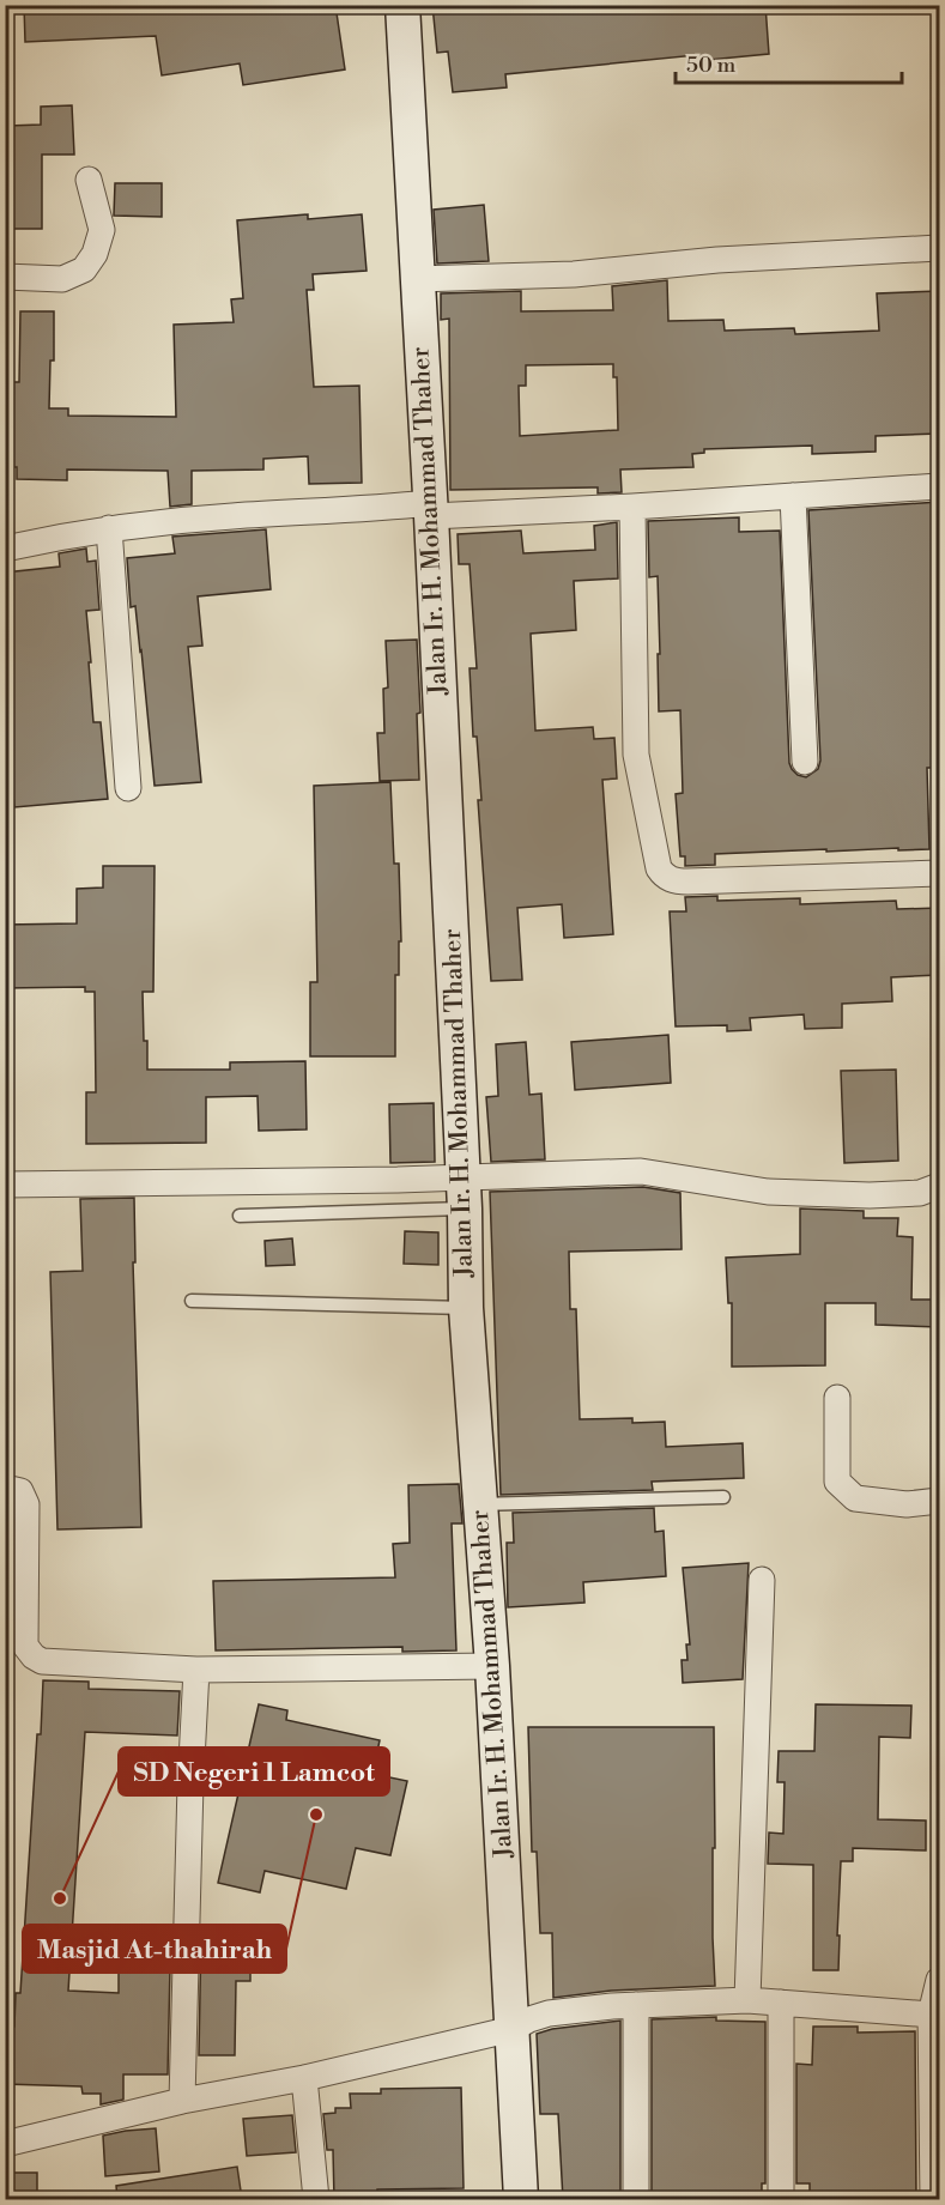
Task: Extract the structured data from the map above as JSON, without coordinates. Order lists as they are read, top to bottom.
{
  "streets": {
    "main road": ["Jalan Ir. H. Mohammad Thaher"]
  },
  "places": ["Masjid At-thahirah", "SD Negeri 1 Lamcot"],
  "scale_bar": "50 m"
}
